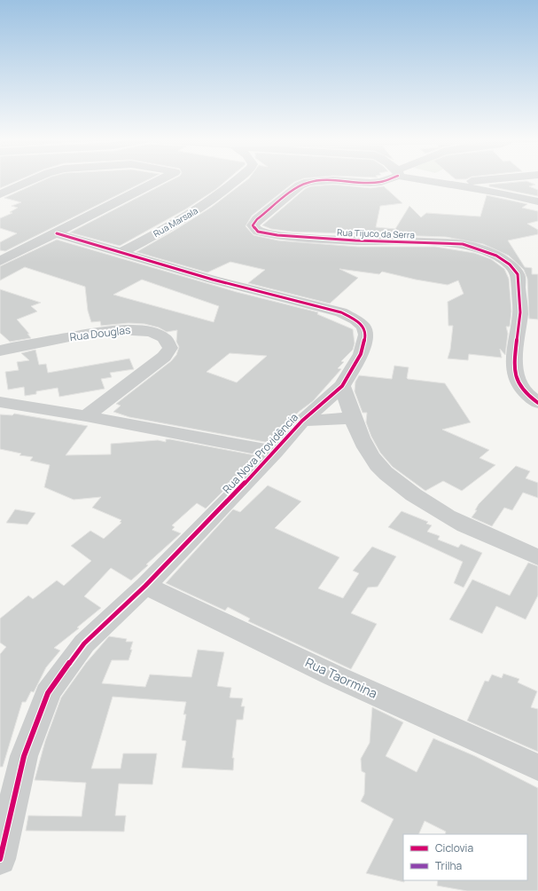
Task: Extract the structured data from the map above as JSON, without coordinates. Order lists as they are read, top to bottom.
{
  "streets": {
    "street": [
      "Rua Marsala",
      "Rua Tijuco da Serra",
      "Rua Douglas",
      "Rua Nova Providência",
      "Rua Taormina"
    ]
  },
  "crossings": [
    ["Rua Marsala", "Rua Nova Providência"],
    ["Rua Nova Providência", "Rua Taormina"]
  ],
  "legend": ["Ciclovia", "Trilha"]
}
